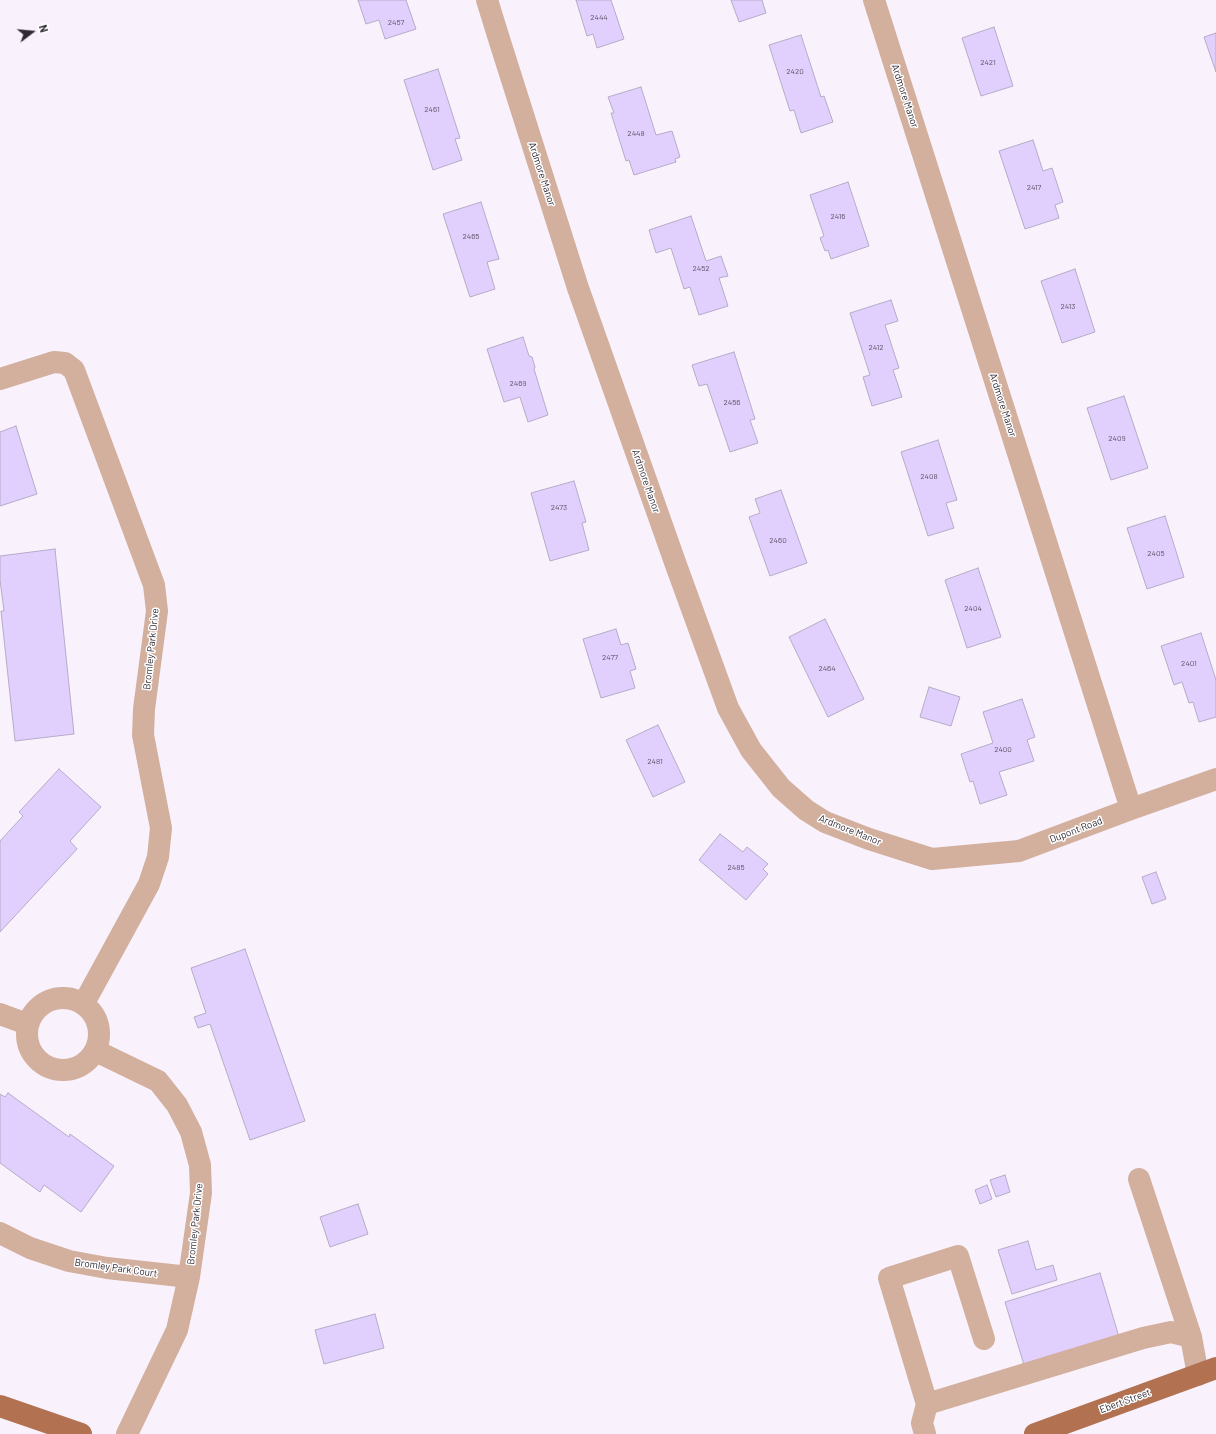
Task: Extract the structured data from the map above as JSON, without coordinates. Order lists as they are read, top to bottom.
{
  "streets": {
    "main road": ["Ebert Street"],
    "street": [
      "Ardmore Manor",
      "Bromley Park Drive",
      "Dupont Road",
      "Bromley Park Court"
    ]
  },
  "crossings": [
    ["Ardmore Manor", "Dupont Road"],
    ["Bromley Park Drive", "Bromley Park Court"]
  ],
  "house_numbers": [
    "2444",
    "2457",
    "2421",
    "2420",
    "2461",
    "2448",
    "2417",
    "2416",
    "2465",
    "2452",
    "2413",
    "2412",
    "2469",
    "2456",
    "2409",
    "2408",
    "2473",
    "2460",
    "2405",
    "2404",
    "2477",
    "2401",
    "2464",
    "2400",
    "2481",
    "2485"
  ],
  "north": "right"
}
